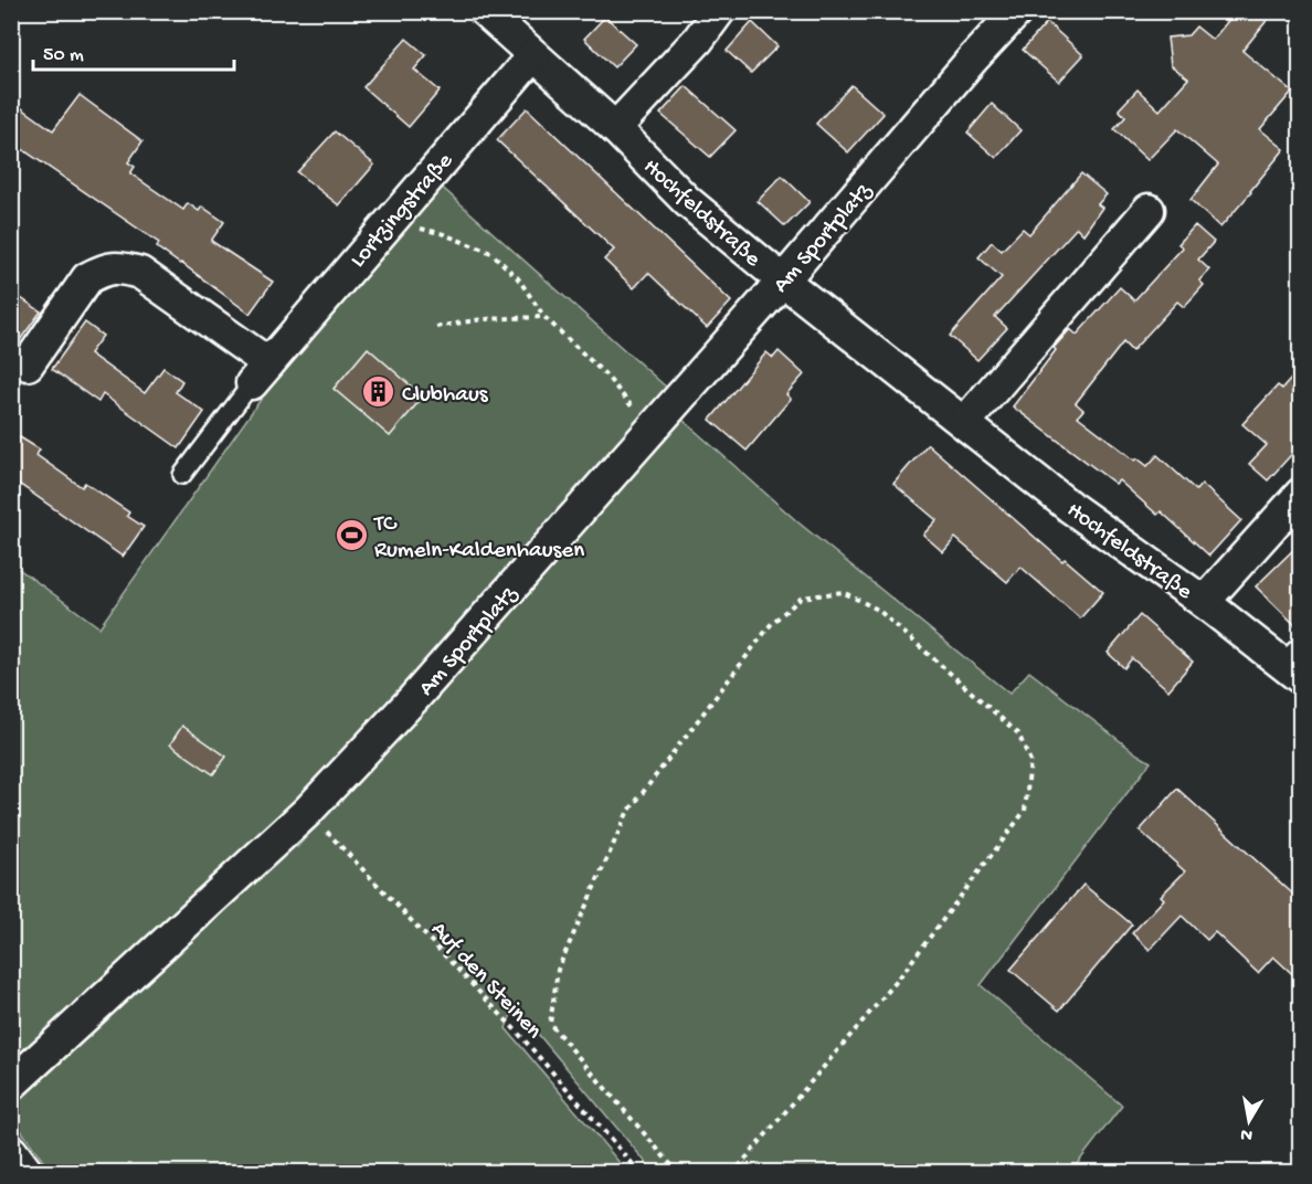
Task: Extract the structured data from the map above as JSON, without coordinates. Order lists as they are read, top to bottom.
{
  "streets": {
    "street": ["Lortzingstraße", "Hochfeldstraße", "Am Sportplatz"],
    "path": ["Auf den Steinen"]
  },
  "crossings": [
    ["Lortzingstraße", "Hochfeldstraße"],
    ["Hochfeldstraße", "Am Sportplatz"],
    ["Am Sportplatz", "Auf den Steinen"]
  ],
  "places": {
    "building": ["Clubhaus"],
    "sports": ["TC Rumeln-Kaldenhausen"]
  },
  "scale_bar": "50 m",
  "north": "bottom"
}
